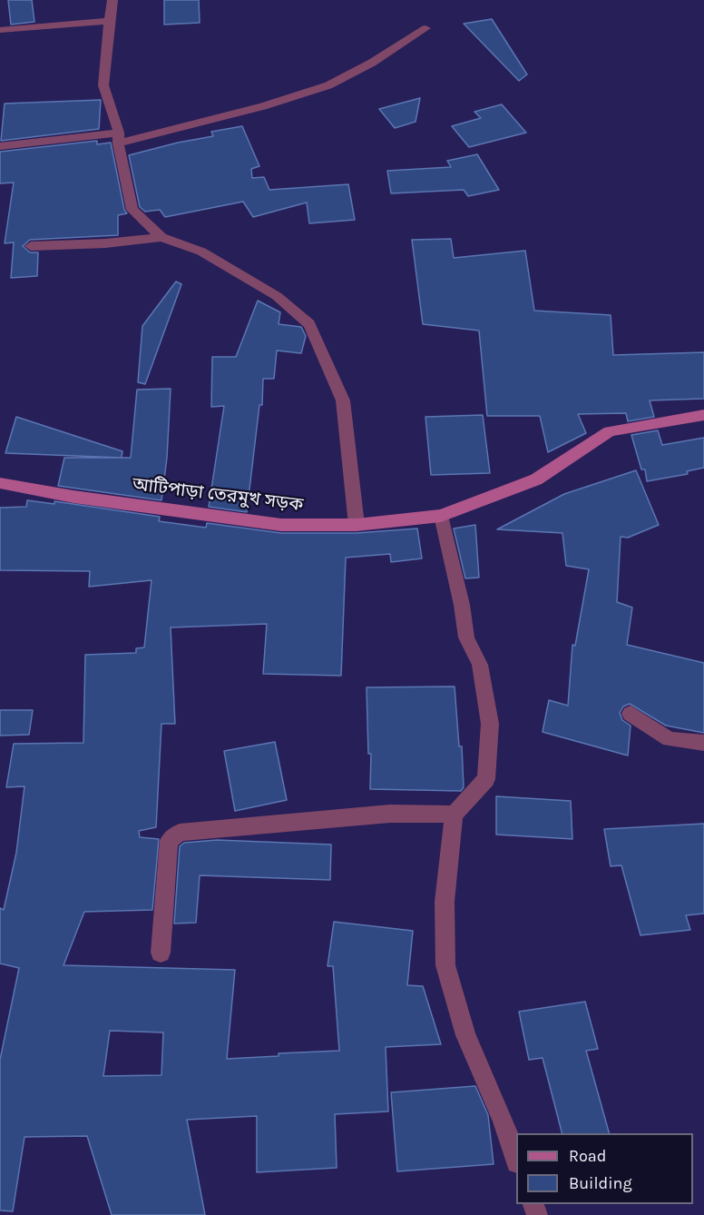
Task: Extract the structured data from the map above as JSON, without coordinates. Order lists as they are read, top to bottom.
{
  "streets": {
    "main road": ["আটিপাড়া তেরমুখ সড়ক"]
  },
  "legend": ["Road", "Building"]
}
